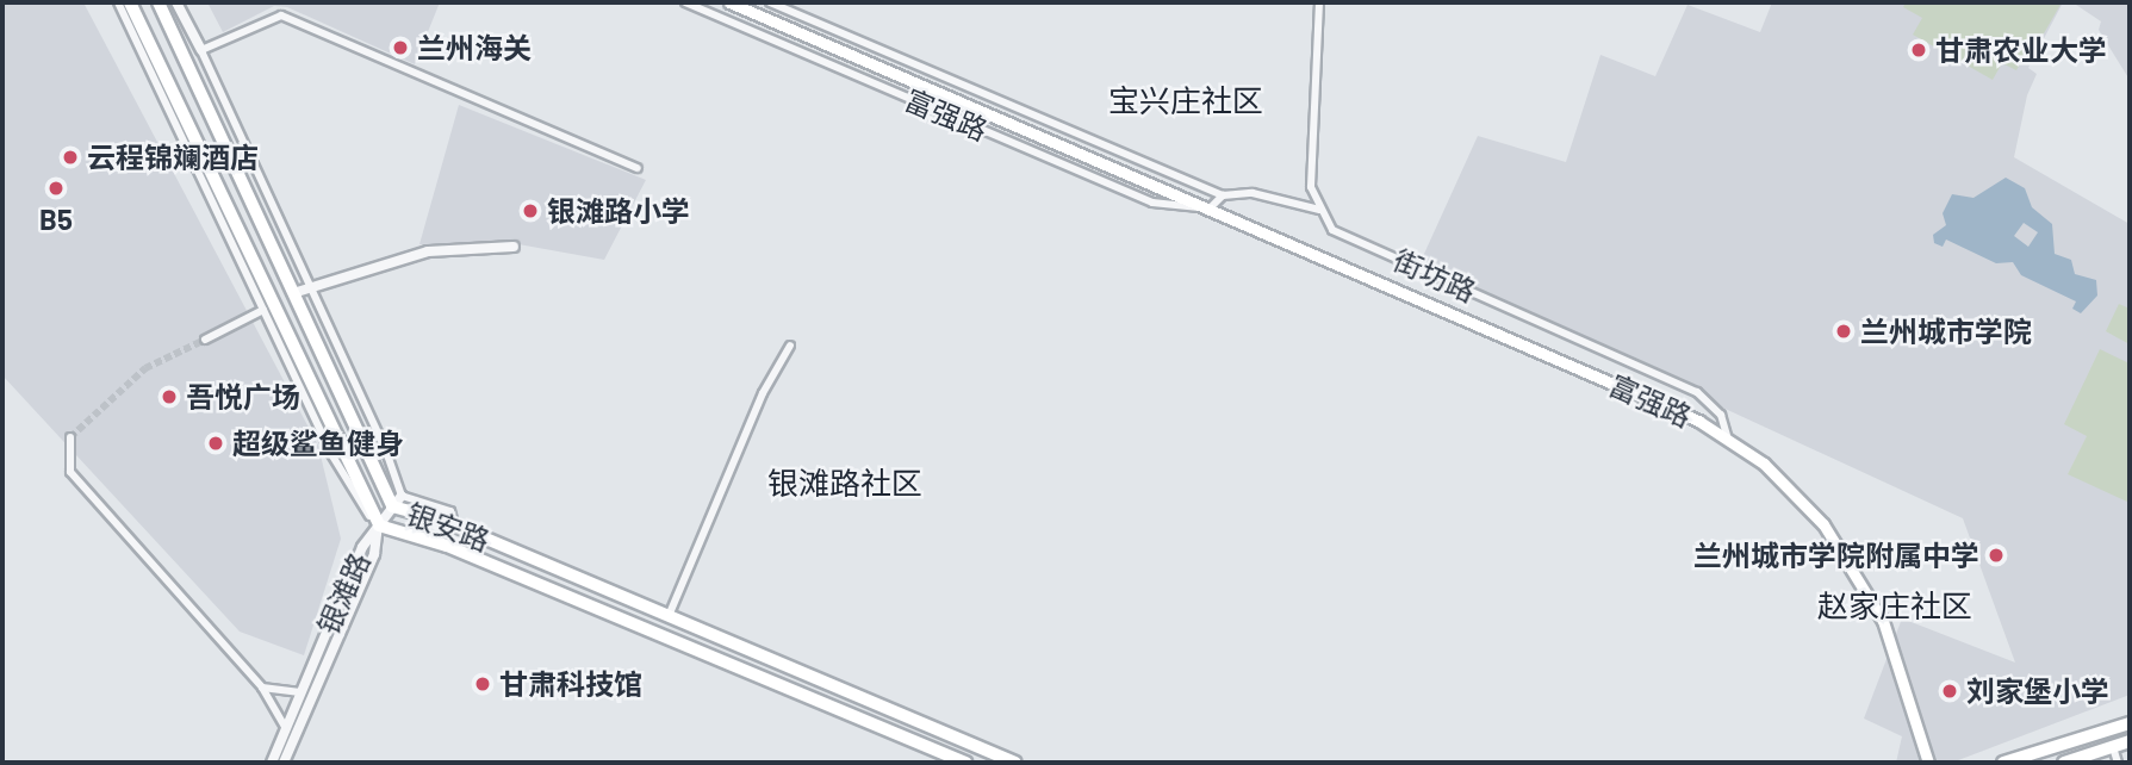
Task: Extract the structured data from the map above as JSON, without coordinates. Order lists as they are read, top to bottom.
{
  "streets": {
    "main road": ["富强路", "银安路"],
    "street": ["街坊路", "银滩路"]
  },
  "crossings": [
    ["富强路", "街坊路"],
    ["银安路", "银滩路"]
  ],
  "districts": ["宝兴庄社区", "银滩路社区", "赵家庄社区"],
  "places": [
    "兰州海关",
    "甘肃农业大学",
    "云程锦斓酒店",
    "B5",
    "银滩路小学",
    "兰州城市学院",
    "吾悦广场",
    "超级鲨鱼健身",
    "兰州城市学院附属中学",
    "甘肃科技馆",
    "刘家堡小学"
  ]
}
